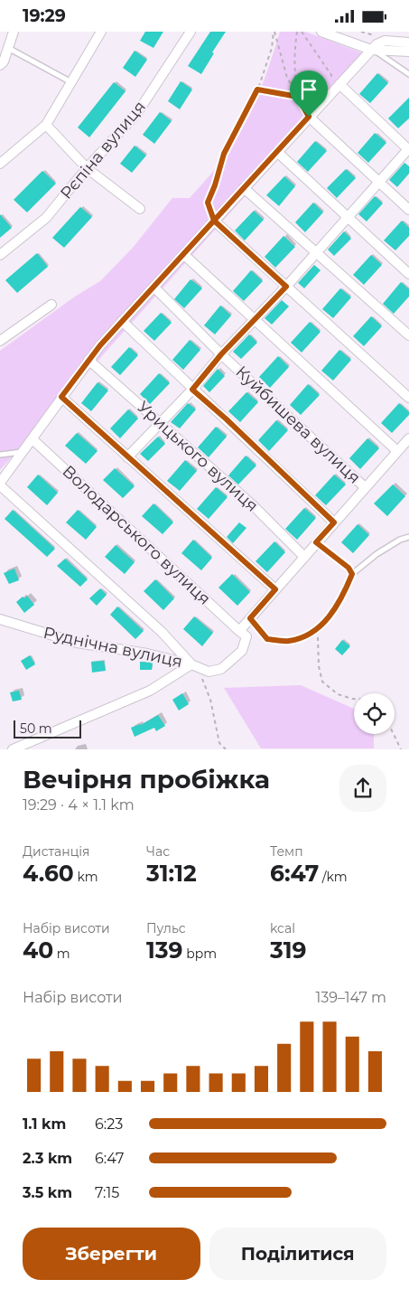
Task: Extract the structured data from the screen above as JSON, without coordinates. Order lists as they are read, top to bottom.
{
  "streets": {
    "street": [
      "Рєпіна вулиця",
      "Куйбишева вулиця",
      "Урицького вулиця",
      "Володарського вулиця",
      "Руднічна вулиця"
    ]
  },
  "scale_bar": "50 m",
  "page": {
    "status": "19:29",
    "scale": "50 m",
    "heading": ["Вечірня пробіжка", "19:29 · 4 × 1.1 km"],
    "stats": [
      ["Дистанція", "4.60 km"],
      ["Час", "31:12"],
      ["Темп", "6:47 /km"],
      ["Набір висоти", "40 m"],
      ["Пульс", "139 bpm"],
      ["kcal", "319"]
    ],
    "chart": ["Набір висоти", "139–147 m"],
    "list": [
      {
        "name": "1.1 km",
        "note": "6:23"
      },
      {
        "name": "2.3 km",
        "note": "6:47"
      },
      {
        "name": "3.5 km",
        "note": "7:15"
      }
    ],
    "buttons": ["Зберегти", "Поділитися"]
  }
}
